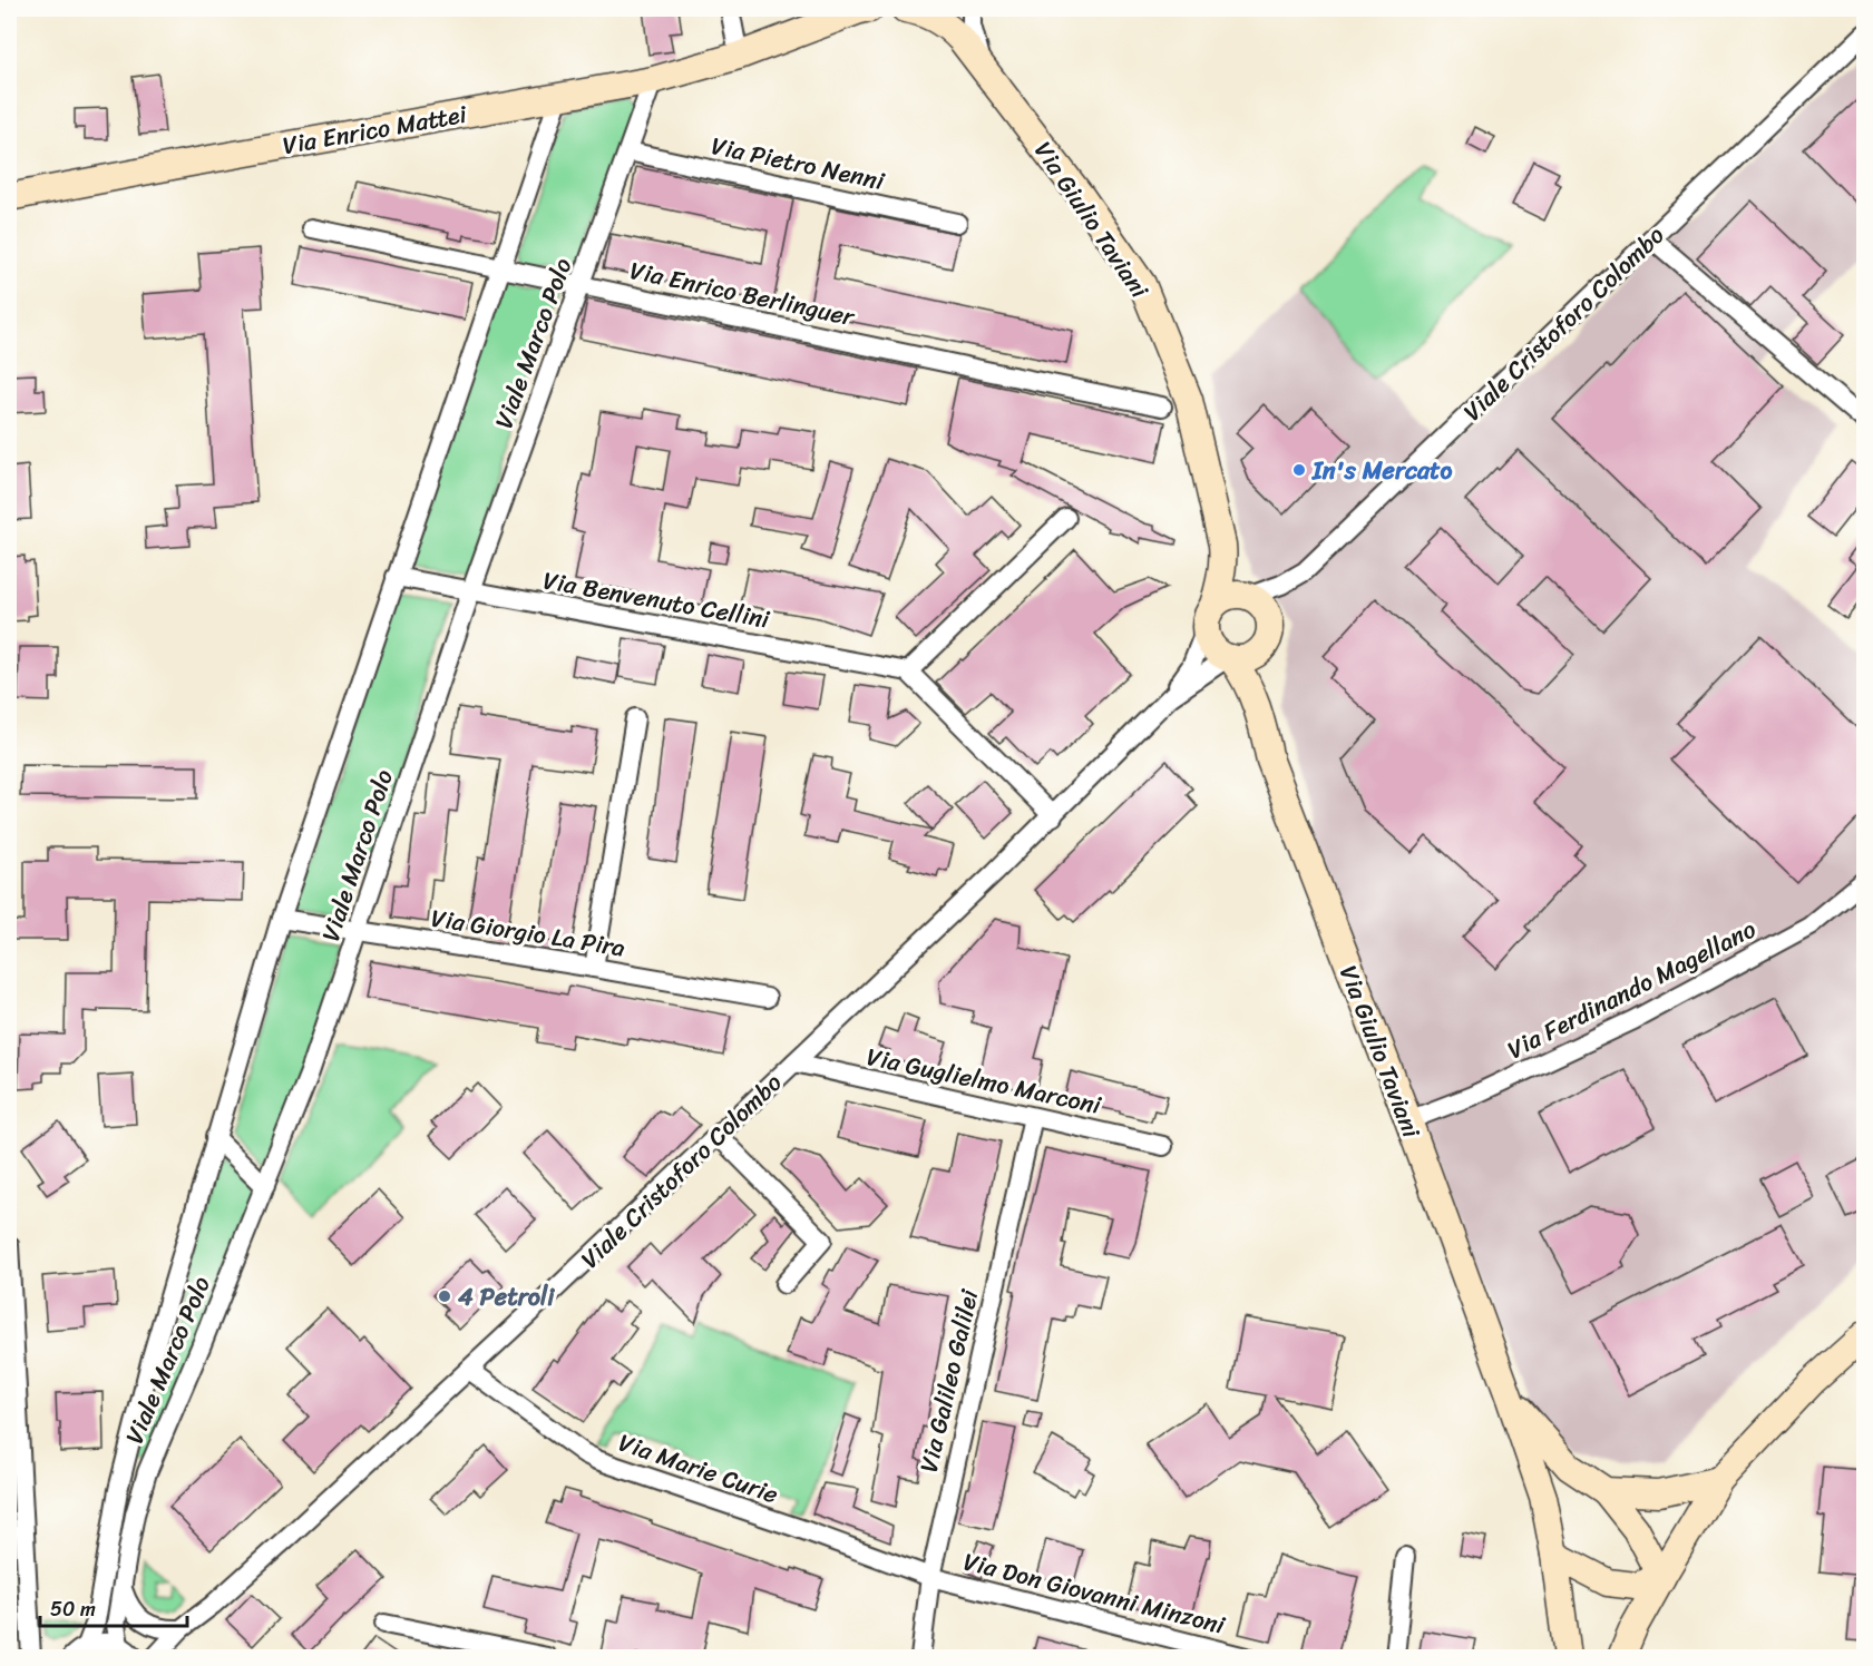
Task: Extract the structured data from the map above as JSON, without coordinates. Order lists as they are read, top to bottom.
{
  "streets": {
    "main road": ["Via Enrico Mattei", "Via Giulio Taviani", "Viale Cristoforo Colombo"],
    "street": [
      "Via Pietro Nenni",
      "Via Enrico Berlinguer",
      "Viale Marco Polo",
      "Via Benvenuto Cellini",
      "Via Giorgio La Pira",
      "Via Ferdinando Magellano",
      "Via Guglielmo Marconi",
      "Via Galileo Galilei",
      "Via Marie Curie",
      "Via Don Giovanni Minzoni"
    ]
  },
  "crossings": [
    ["Via Enrico Mattei", "Viale Marco Polo"],
    ["Via Pietro Nenni", "Viale Marco Polo"],
    ["Via Giulio Taviani", "Viale Cristoforo Colombo"],
    ["Via Giulio Taviani", "Via Ferdinando Magellano"],
    ["Via Enrico Berlinguer", "Viale Marco Polo"],
    ["Viale Cristoforo Colombo", "Viale Marco Polo"],
    ["Viale Cristoforo Colombo", "Via Guglielmo Marconi"],
    ["Viale Cristoforo Colombo", "Via Marie Curie"],
    ["Viale Marco Polo", "Via Benvenuto Cellini"],
    ["Viale Marco Polo", "Via Giorgio La Pira"],
    ["Via Guglielmo Marconi", "Via Galileo Galilei"],
    ["Via Galileo Galilei", "Via Marie Curie"],
    ["Via Galileo Galilei", "Via Don Giovanni Minzoni"],
    ["Via Marie Curie", "Via Don Giovanni Minzoni"]
  ],
  "places": ["In's Mercato", "4 Petroli"],
  "scale_bar": "50 m"
}
